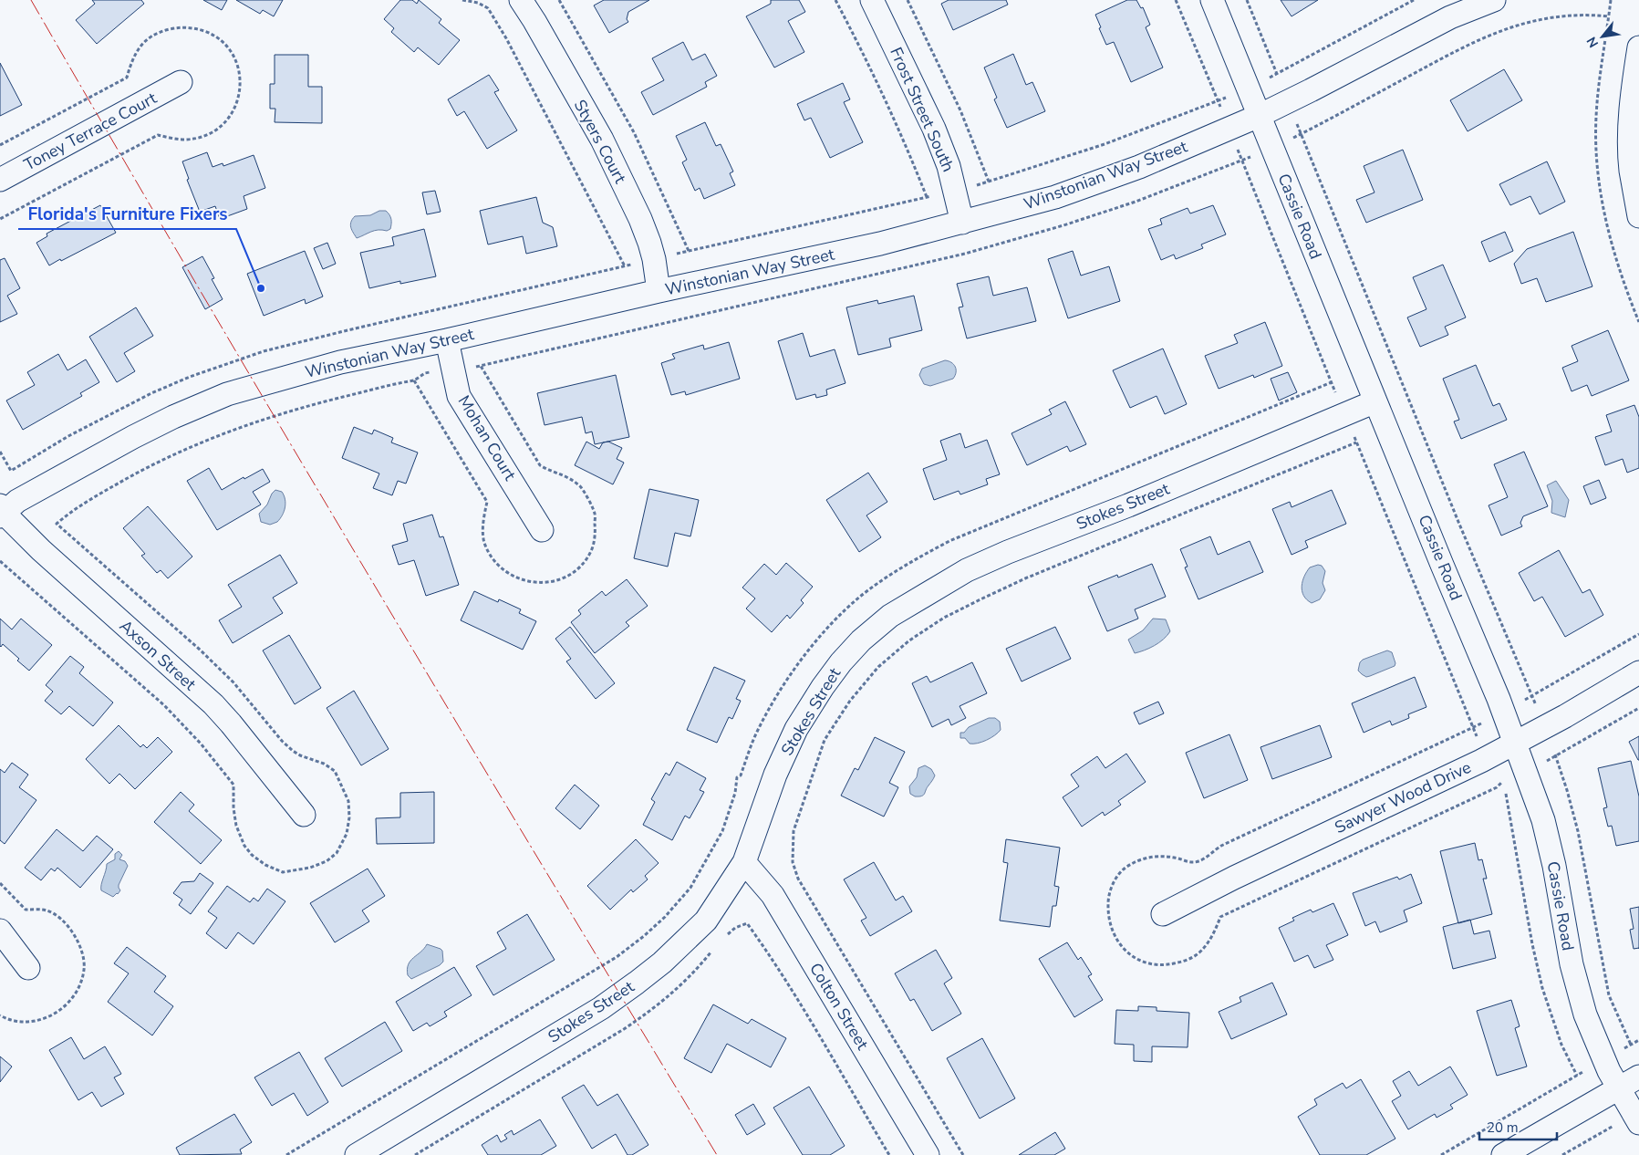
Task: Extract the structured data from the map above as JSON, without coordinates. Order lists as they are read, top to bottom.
{
  "streets": {
    "street": [
      "Frost Street South",
      "Toney Terrace Court",
      "Styers Court",
      "Winstonian Way Street",
      "Cassie Road",
      "Mohan Court",
      "Stokes Street",
      "Axson Street",
      "Sawyer Wood Drive",
      "Colton Street"
    ]
  },
  "crossings": [
    ["Frost Street South", "Winstonian Way Street"],
    ["Styers Court", "Winstonian Way Street"],
    ["Winstonian Way Street", "Cassie Road"],
    ["Winstonian Way Street", "Mohan Court"],
    ["Winstonian Way Street", "Axson Street"],
    ["Cassie Road", "Stokes Street"],
    ["Cassie Road", "Sawyer Wood Drive"],
    ["Stokes Street", "Colton Street"]
  ],
  "places": ["Florida's Furniture Fixers"],
  "scale_bar": "20 m",
  "north": "bottom left"
}
